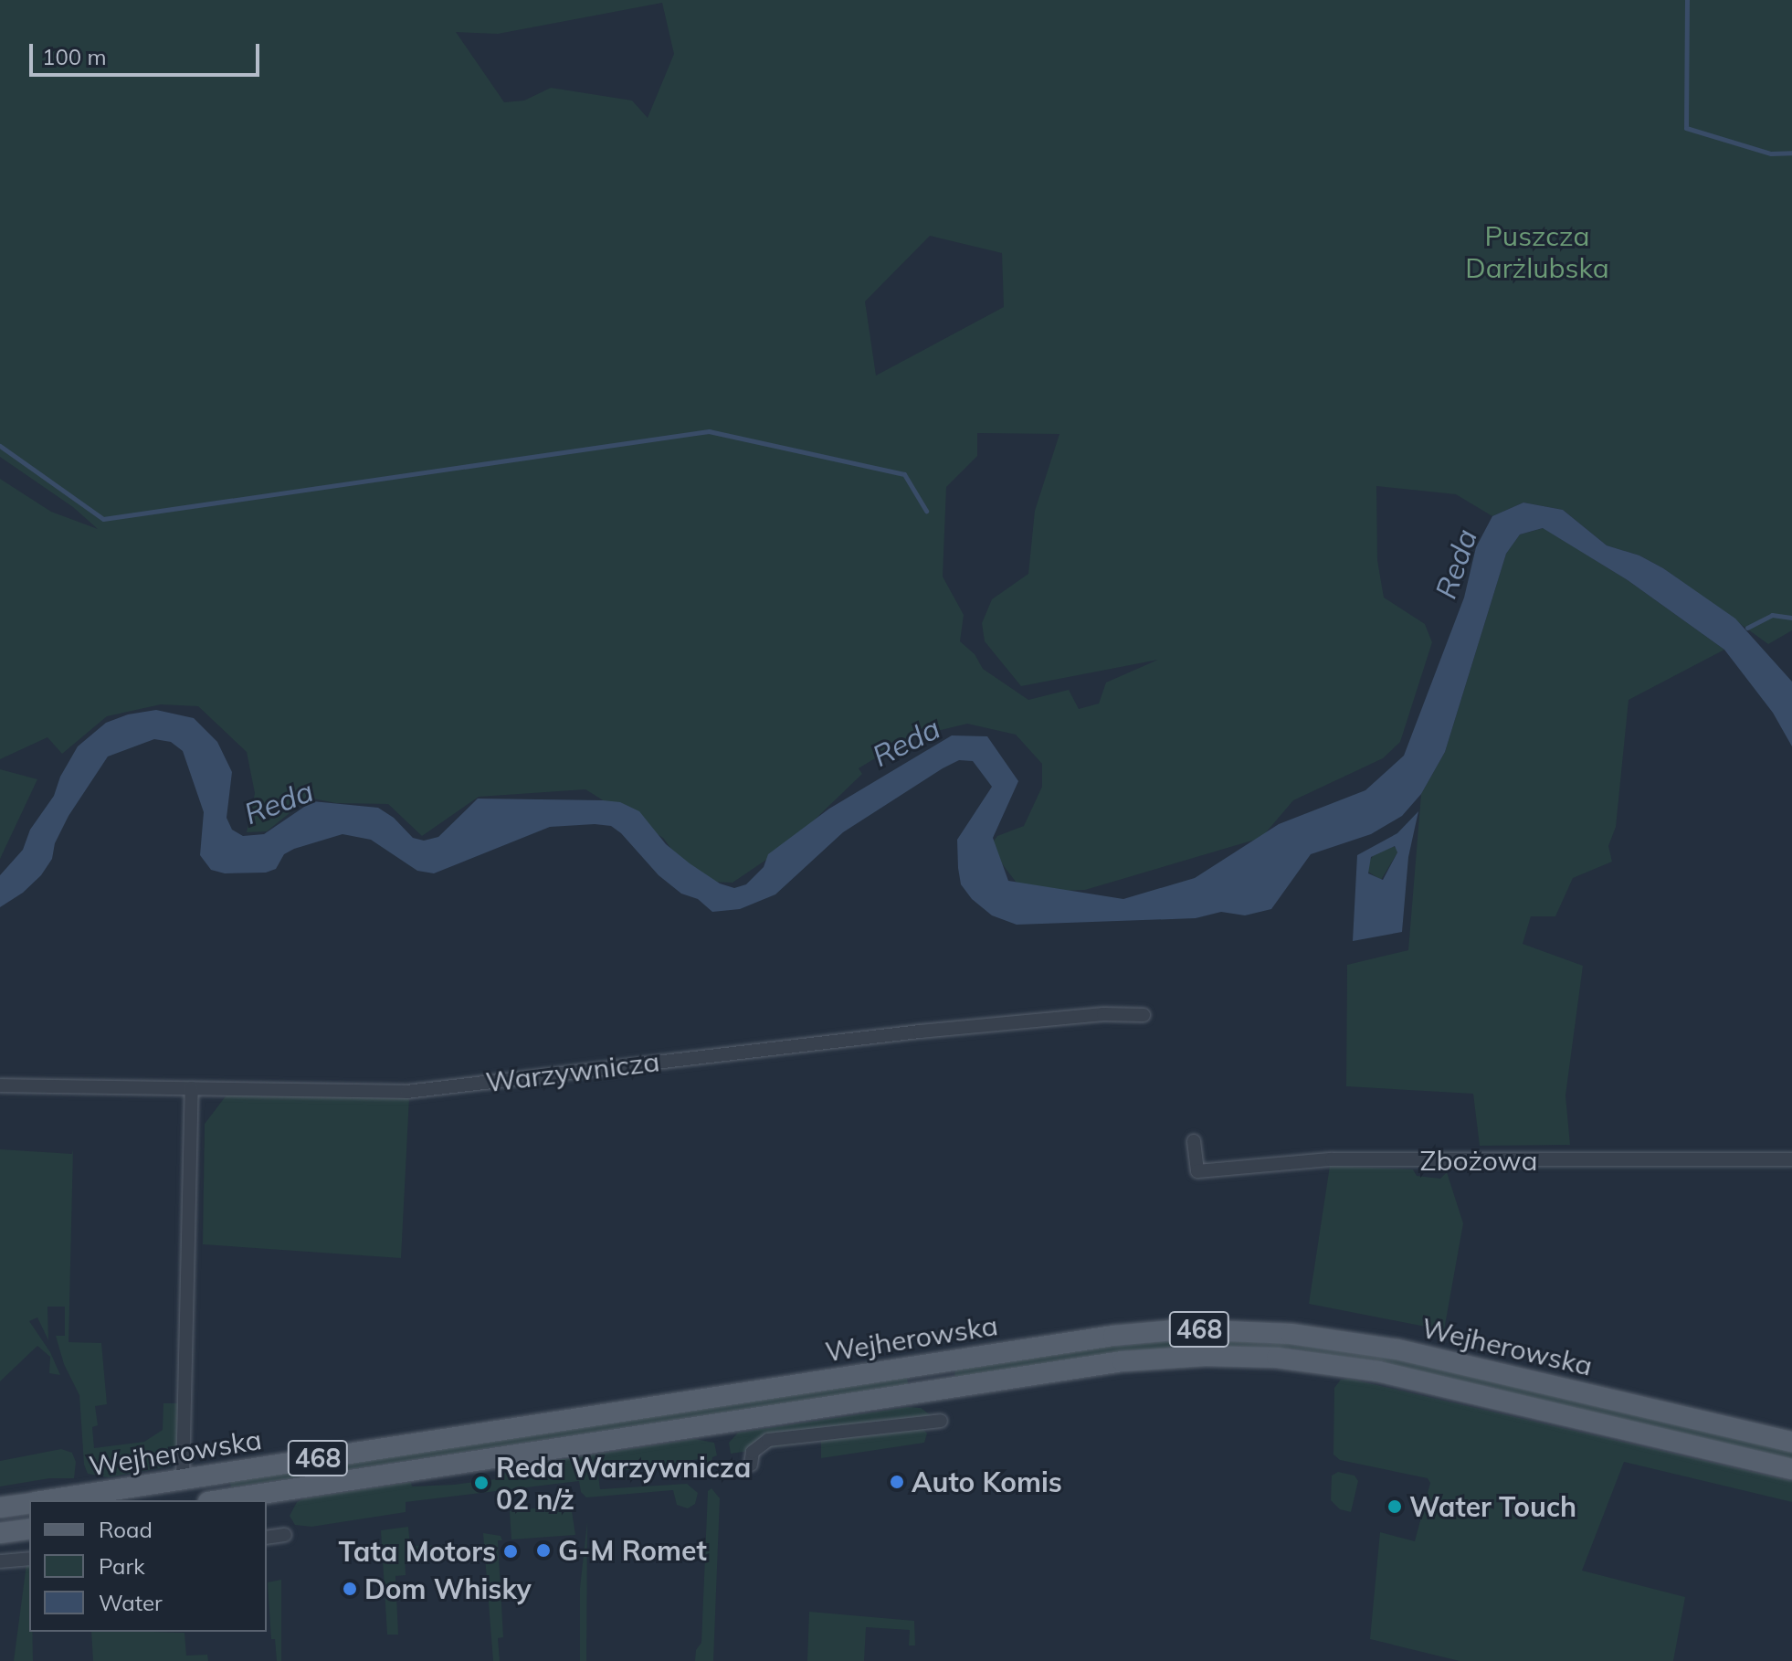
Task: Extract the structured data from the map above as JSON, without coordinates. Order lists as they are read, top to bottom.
{
  "streets": {
    "main road": ["468", "Wejherowska"],
    "street": ["Warzywnicza", "Zbożowa"]
  },
  "water": ["Reda"],
  "parks": ["Puszcza Darżlubska"],
  "places": [
    "Auto Komis",
    "Reda Warzywnicza 02 n/ż",
    "Water Touch",
    "G-M Romet",
    "Tata Motors",
    "Dom Whisky"
  ],
  "legend": ["Road", "Park", "Water"],
  "scale_bar": "100 m"
}
